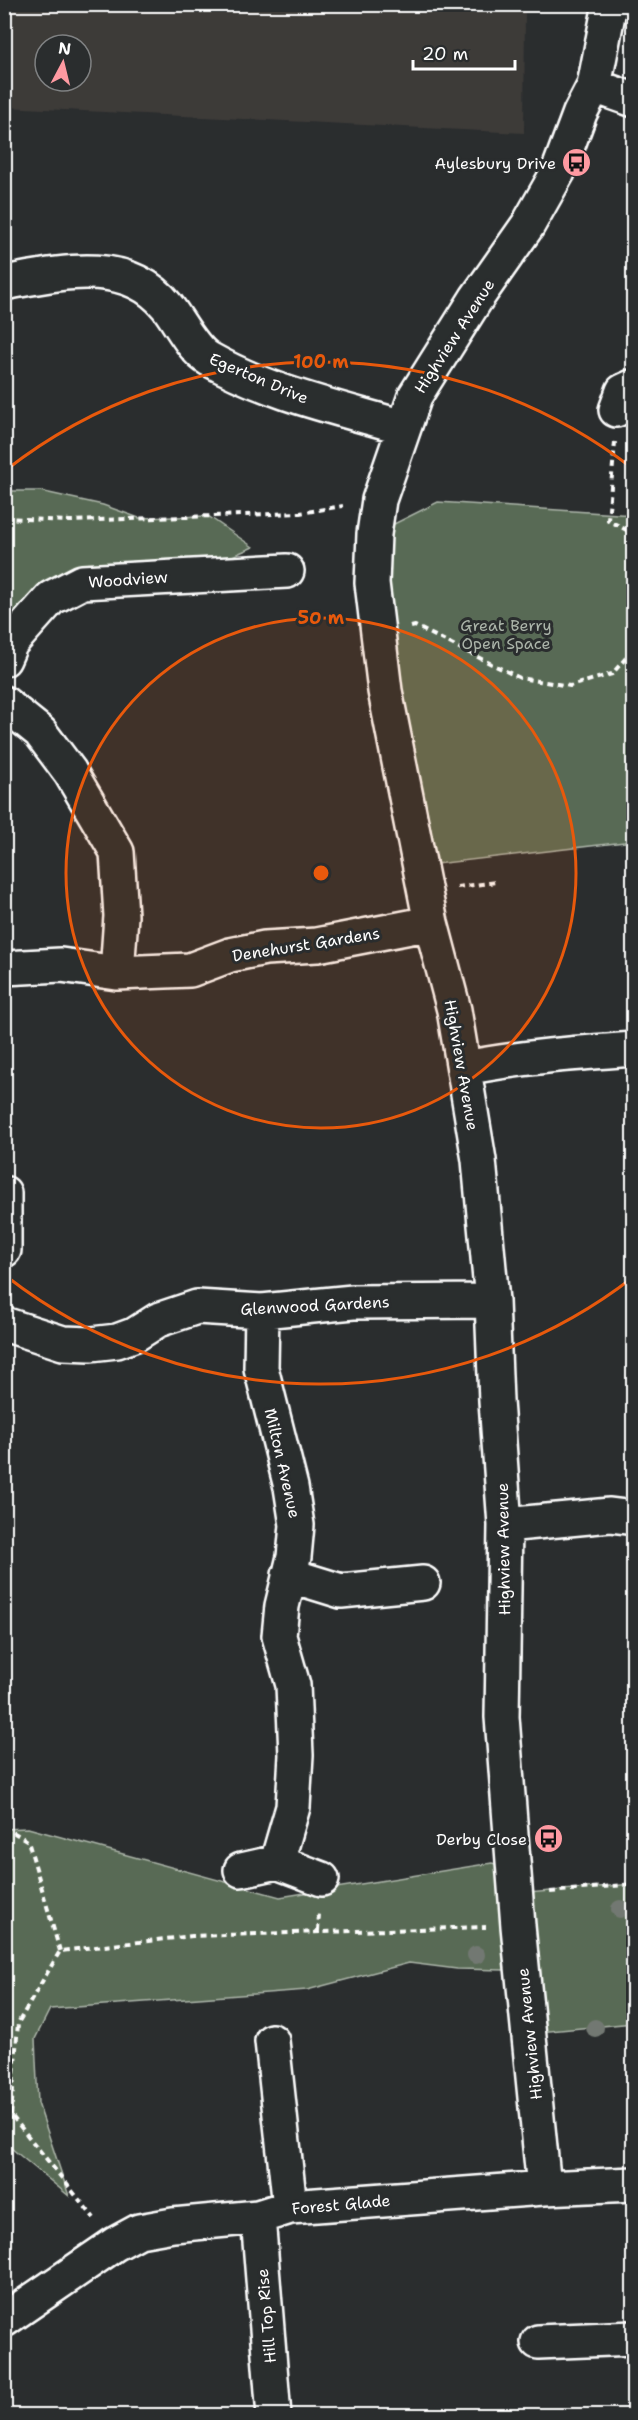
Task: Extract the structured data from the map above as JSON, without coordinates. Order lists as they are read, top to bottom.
{
  "streets": {
    "street": [
      "Highview Avenue",
      "Egerton Drive",
      "Woodview",
      "Denehurst Gardens",
      "Glenwood Gardens",
      "Milton Avenue",
      "Forest Glade",
      "Hill Top Rise"
    ]
  },
  "crossings": [
    ["Highview Avenue", "Egerton Drive"],
    ["Highview Avenue", "Denehurst Gardens"],
    ["Highview Avenue", "Glenwood Gardens"],
    ["Highview Avenue", "Forest Glade"],
    ["Glenwood Gardens", "Milton Avenue"],
    ["Forest Glade", "Hill Top Rise"]
  ],
  "parks": ["Great Berry Open Space"],
  "places": {
    "bus stop": ["Aylesbury Drive", "Derby Close"]
  },
  "scale_bar": "20 m",
  "north": "top",
  "rings": ["100 m", "50 m"]
}
